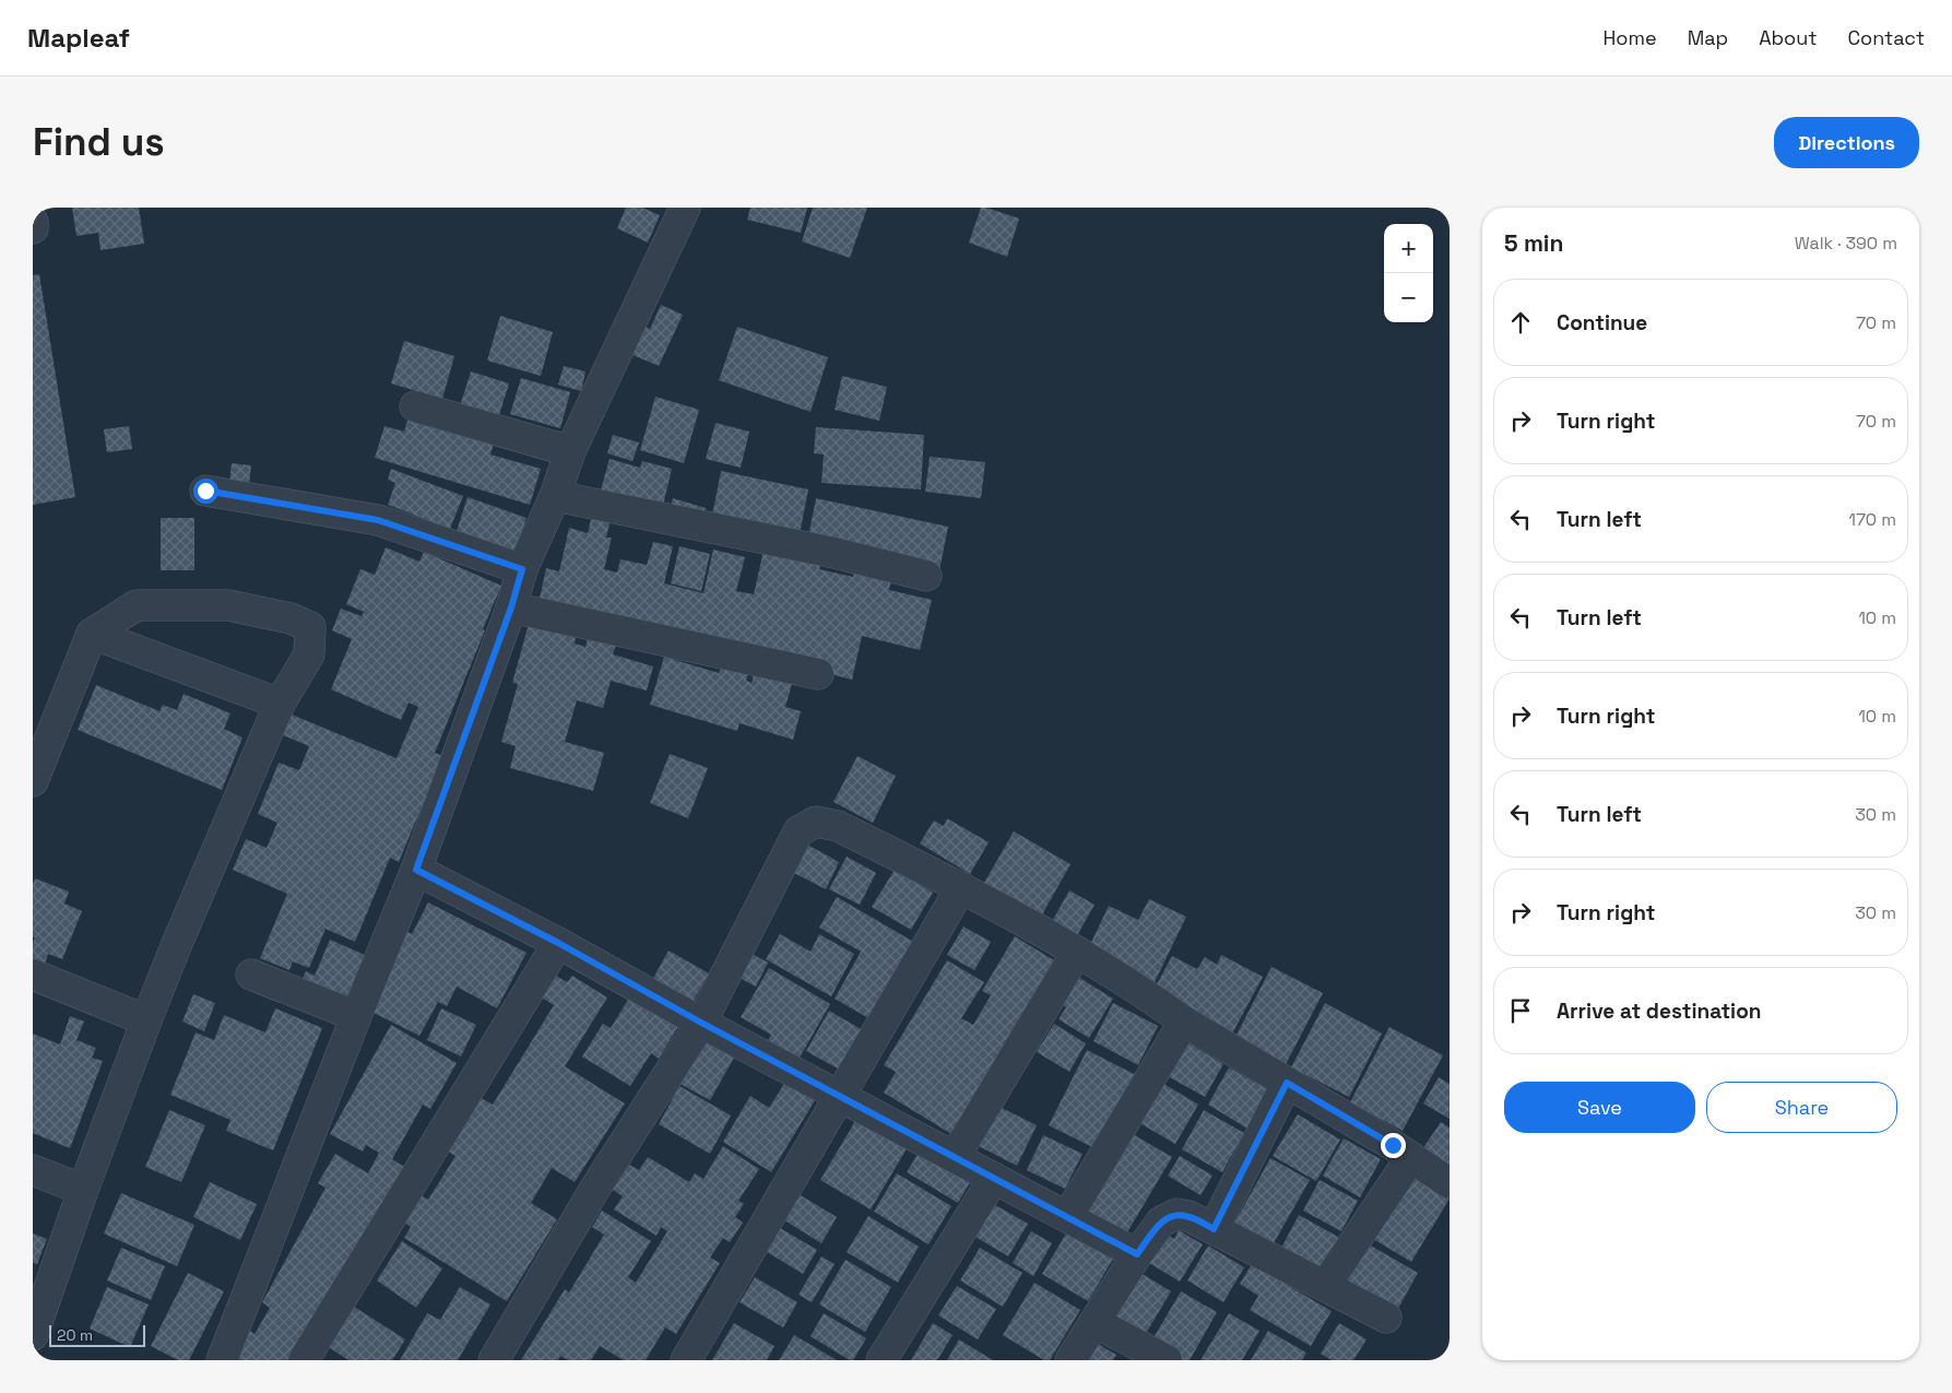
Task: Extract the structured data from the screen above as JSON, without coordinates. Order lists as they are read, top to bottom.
{
  "scale_bar": "20 m",
  "page": {
    "header": "Mapleaf",
    "nav": [
      "Home",
      "Map",
      "About",
      "Contact"
    ],
    "buttons": [
      "Directions",
      ["Save", "Share"]
    ],
    "title": "Find us",
    "heading": ["5 min", "Walk · 390 m"],
    "map_buttons": ["+", "−"],
    "list": [
      ["Continue", "70 m"],
      ["Turn right", "70 m"],
      ["Turn left", "170 m"],
      ["Turn left", "10 m"],
      ["Turn right", "10 m"],
      ["Turn left", "30 m"],
      ["Turn right", "30 m"],
      "Arrive at destination"
    ],
    "scale": "20 m"
  }
}
